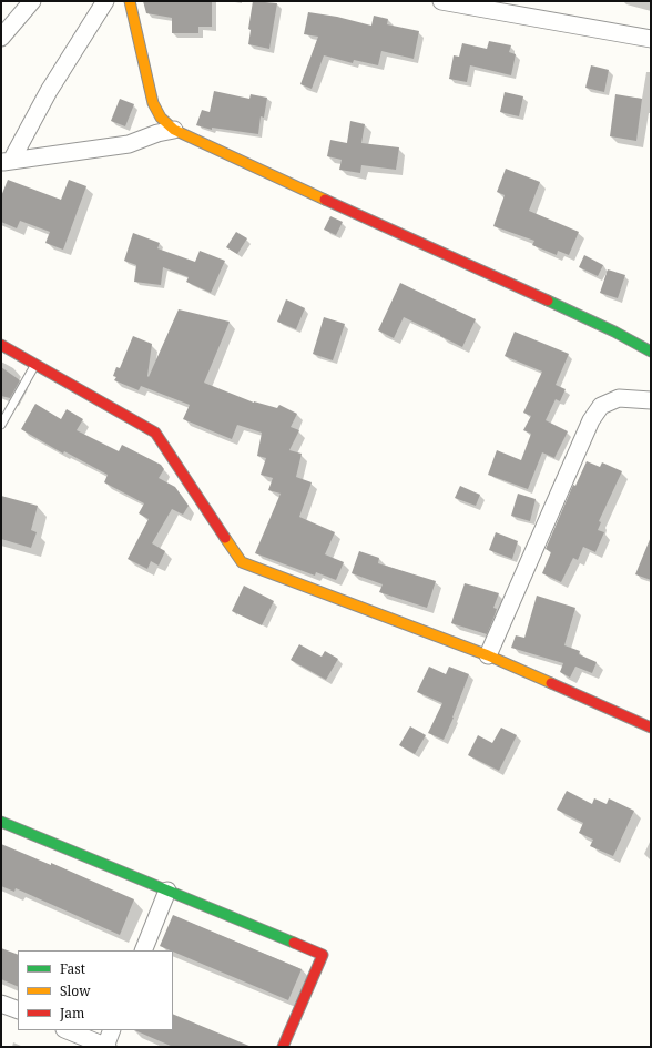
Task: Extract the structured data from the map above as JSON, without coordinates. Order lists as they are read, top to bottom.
{
  "legend": ["Fast", "Slow", "Jam"]
}
